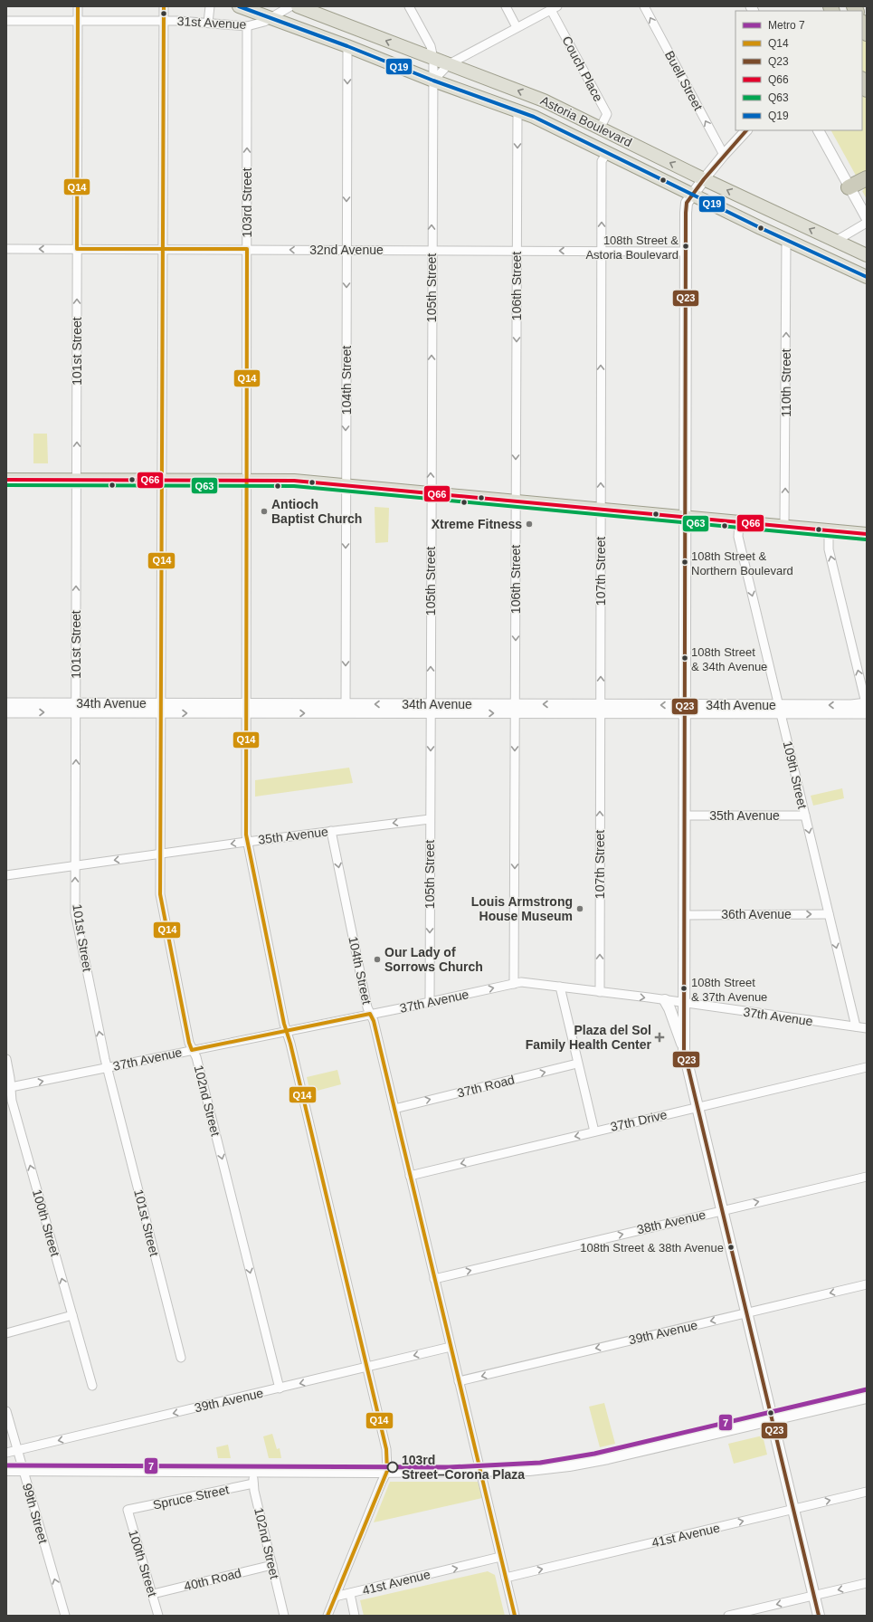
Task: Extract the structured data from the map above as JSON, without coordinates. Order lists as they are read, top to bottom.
{
  "streets": {
    "main road": ["Astoria Boulevard"],
    "street": [
      "31st Avenue",
      "Couch Place",
      "Buell Street",
      "103rd Street",
      "32nd Avenue",
      "106th Street",
      "105th Street",
      "101st Street",
      "104th Street",
      "110th Street",
      "107th Street",
      "34th Avenue",
      "109th Street",
      "35th Avenue",
      "36th Avenue",
      "37th Avenue",
      "37th Road",
      "102nd Street",
      "37th Drive",
      "38th Avenue",
      "100th Street",
      "39th Avenue",
      "Spruce Street",
      "99th Street",
      "41st Avenue",
      "40th Road"
    ]
  },
  "crossings": [
    ["31st Avenue", "Astoria Boulevard"],
    ["31st Avenue", "103rd Street"],
    ["31st Avenue", "101st Street"],
    ["31st Avenue", "102nd Street"],
    ["Couch Place", "Astoria Boulevard"],
    ["Astoria Boulevard", "106th Street"],
    ["Astoria Boulevard", "105th Street"],
    ["Astoria Boulevard", "104th Street"],
    ["Astoria Boulevard", "110th Street"],
    ["Astoria Boulevard", "107th Street"],
    ["103rd Street", "32nd Avenue"],
    ["103rd Street", "34th Avenue"],
    ["103rd Street", "35th Avenue"],
    ["103rd Street", "37th Avenue"],
    ["103rd Street", "39th Avenue"],
    ["32nd Avenue", "106th Street"],
    ["32nd Avenue", "105th Street"],
    ["32nd Avenue", "101st Street"],
    ["32nd Avenue", "104th Street"],
    ["32nd Avenue", "107th Street"],
    ["32nd Avenue", "102nd Street"],
    ["106th Street", "34th Avenue"],
    ["106th Street", "37th Avenue"],
    ["105th Street", "34th Avenue"],
    ["105th Street", "35th Avenue"],
    ["105th Street", "37th Avenue"],
    ["101st Street", "34th Avenue"],
    ["101st Street", "35th Avenue"],
    ["101st Street", "37th Avenue"],
    ["104th Street", "34th Avenue"],
    ["104th Street", "35th Avenue"],
    ["104th Street", "37th Avenue"],
    ["104th Street", "37th Road"],
    ["104th Street", "37th Drive"],
    ["104th Street", "38th Avenue"],
    ["104th Street", "39th Avenue"],
    ["104th Street", "41st Avenue"],
    ["107th Street", "34th Avenue"],
    ["107th Street", "37th Avenue"],
    ["34th Avenue", "109th Street"],
    ["34th Avenue", "102nd Street"],
    ["109th Street", "35th Avenue"],
    ["109th Street", "36th Avenue"],
    ["109th Street", "37th Avenue"],
    ["35th Avenue", "102nd Street"],
    ["37th Avenue", "102nd Street"],
    ["37th Avenue", "100th Street"],
    ["102nd Street", "39th Avenue"],
    ["102nd Street", "Spruce Street"],
    ["102nd Street", "40th Road"],
    ["100th Street", "Spruce Street"],
    ["100th Street", "40th Road"],
    ["39th Avenue", "99th Street"]
  ],
  "one_way": [
    "Buell Street",
    "32nd Avenue",
    "106th Street",
    "101st Street",
    "104th Street",
    "110th Street",
    "107th Street",
    "109th Street",
    "35th Avenue",
    "36th Avenue",
    "37th Road",
    "37th Drive",
    "38th Avenue",
    "100th Street",
    "39th Avenue",
    "99th Street",
    "41st Avenue"
  ],
  "places": {
    "other": [
      "108th Street & Astoria Boulevard",
      "Antioch Baptist Church",
      "Xtreme Fitness",
      "108th Street & Northern Boulevard",
      "108th Street & 34th Avenue",
      "Louis Armstrong House Museum",
      "Our Lady of Sorrows Church",
      "108th Street & 37th Avenue",
      "108th Street & 38th Avenue",
      "103rd Street–Corona Plaza"
    ],
    "health": ["Plaza del Sol Family Health Center"]
  },
  "lines": [
    "transit line Q14",
    "transit line Q19",
    "transit line Q23",
    "transit line Q66",
    "transit line Q63",
    "metro line 7"
  ],
  "legend": [
    "Metro 7",
    "Q14",
    "Q23",
    "Q66",
    "Q63",
    "Q19"
  ]
}
